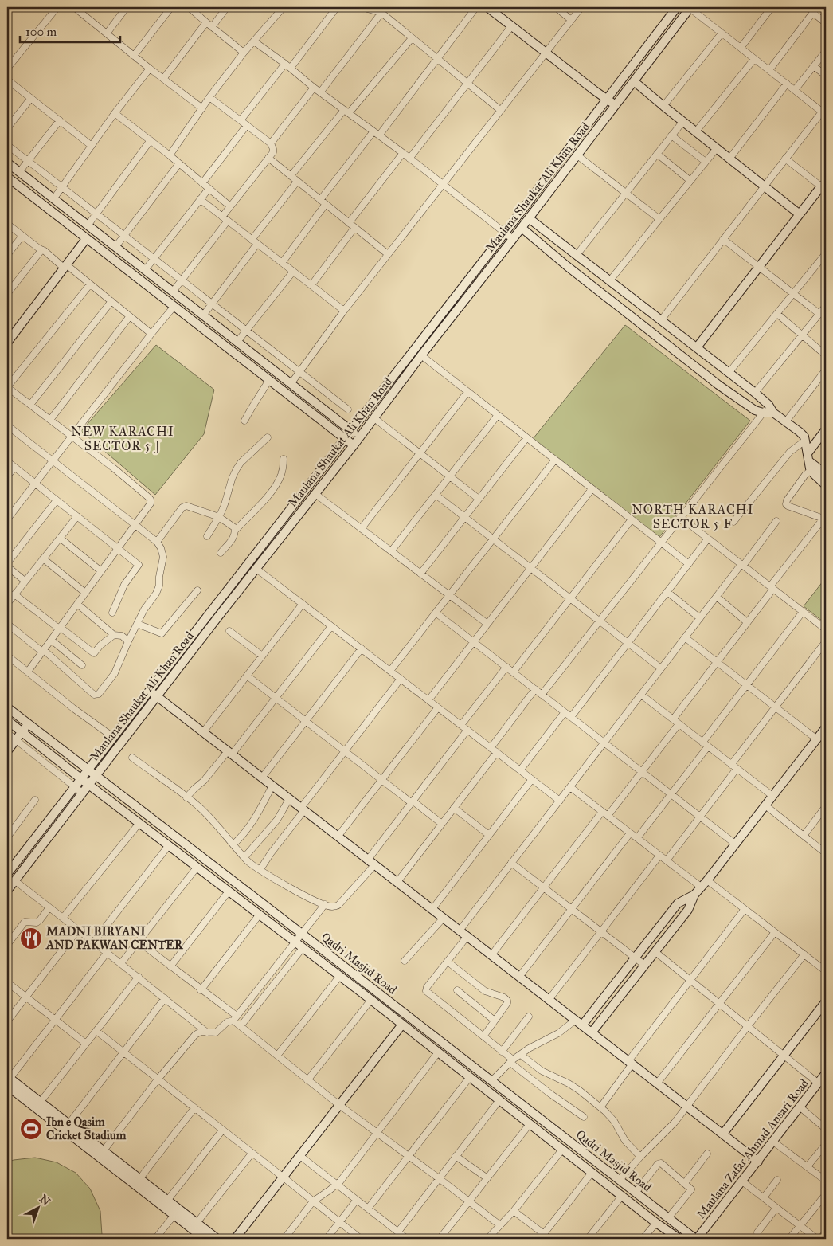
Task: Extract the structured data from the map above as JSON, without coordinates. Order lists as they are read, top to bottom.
{
  "streets": {
    "street": ["Maulana Shaukat Ali Khan Road", "Qadri Masjid Road", "Maulana Zafar Ahmad Ansari Road"]
  },
  "crossings": [
    ["Maulana Shaukat Ali Khan Road", "Qadri Masjid Road"],
    ["Qadri Masjid Road", "Maulana Zafar Ahmad Ansari Road"]
  ],
  "districts": ["NEW KARACHI SECTOR 5 J", "NORTH KARACHI SECTOR 5 F"],
  "places": {
    "restaurant": ["MADNI BIRYANI AND PAKWAN CENTER"],
    "sports": ["Ibn e Qasim Cricket Stadium"]
  },
  "scale_bar": "100 m",
  "north": "top right"
}
